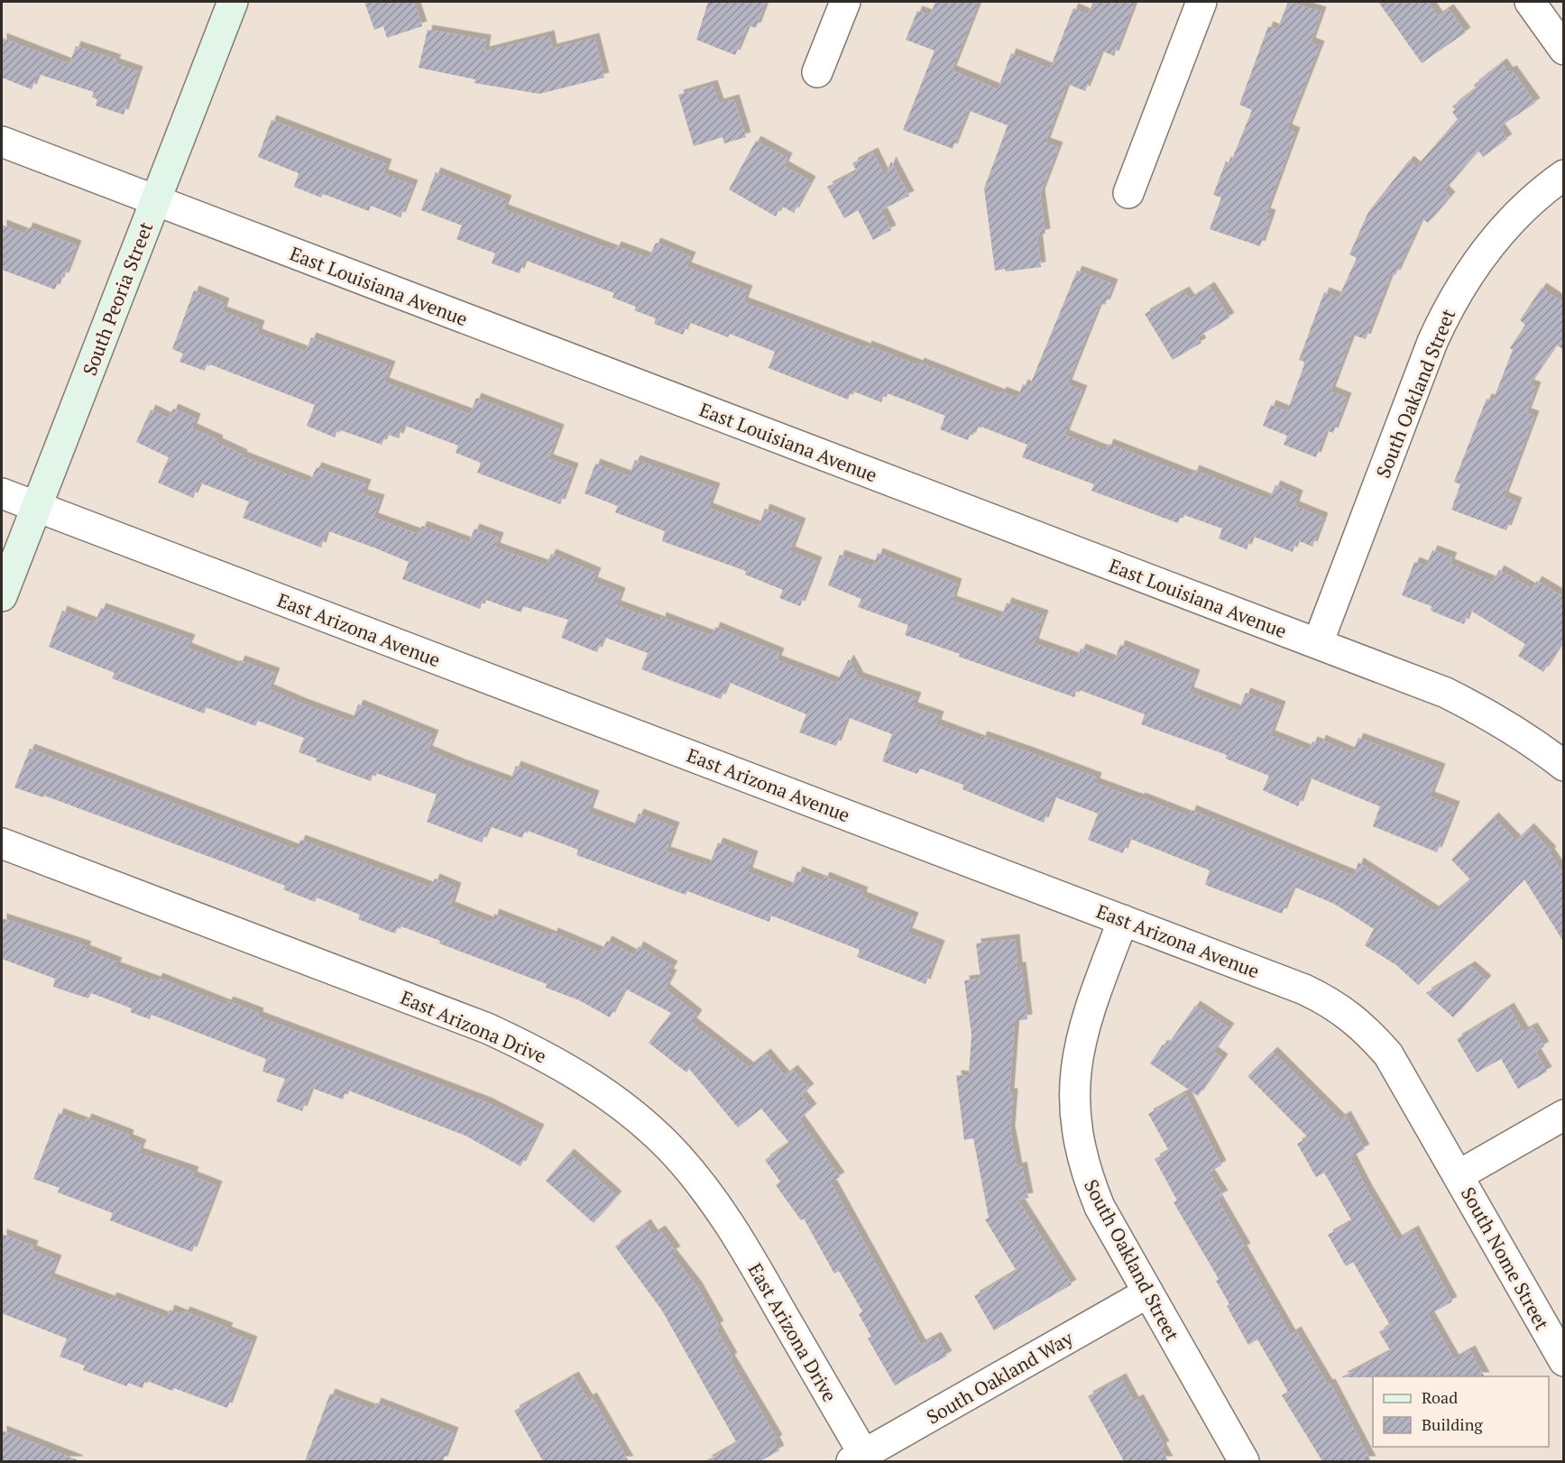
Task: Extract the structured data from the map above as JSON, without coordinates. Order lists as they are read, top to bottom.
{
  "streets": {
    "main road": ["South Peoria Street"],
    "street": [
      "East Louisiana Avenue",
      "South Oakland Street",
      "East Arizona Avenue",
      "East Arizona Drive",
      "South Nome Street",
      "South Oakland Way"
    ]
  },
  "crossings": [
    ["East Louisiana Avenue", "South Peoria Street"],
    ["East Louisiana Avenue", "South Oakland Street"],
    ["South Peoria Street", "East Arizona Avenue"],
    ["South Oakland Street", "East Arizona Avenue"],
    ["South Oakland Street", "South Oakland Way"],
    ["East Arizona Avenue", "South Nome Street"],
    ["East Arizona Drive", "South Oakland Way"]
  ],
  "legend": ["Road", "Building"]
}
